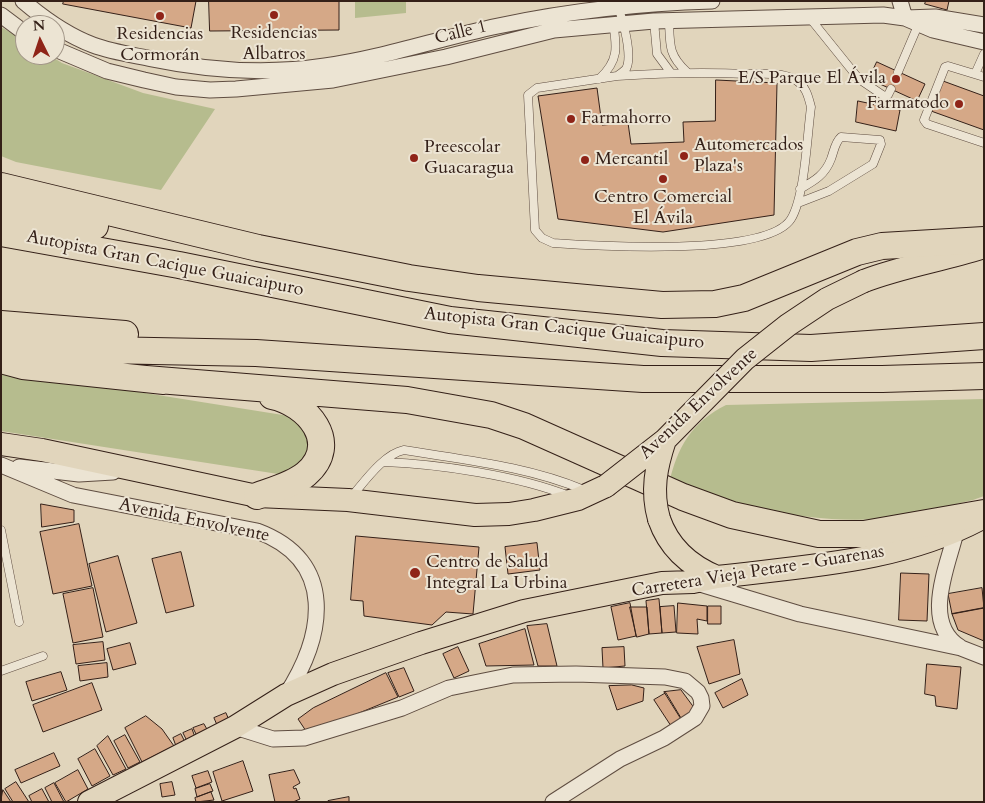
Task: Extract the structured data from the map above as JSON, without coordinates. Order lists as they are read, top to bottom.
{
  "streets": {
    "highway": ["Autopista Gran Cacique Guaicaipuro"],
    "main road": ["Avenida Envolvente", "Carretera Vieja Petare - Guarenas"],
    "street": ["Calle 1"]
  },
  "crossings": [
    ["Avenida Envolvente", "Carretera Vieja Petare - Guarenas"]
  ],
  "places": [
    "Residencias Albatros",
    "Residencias Cormorán",
    "E/S Parque El Ávila",
    "Farmatodo",
    "Farmahorro",
    "Automercados Plaza's",
    "Preescolar Guacaragua",
    "Mercantil",
    "Centro Comercial El Ávila",
    "Centro de Salud Integral La Urbina"
  ],
  "north": "top"
}
